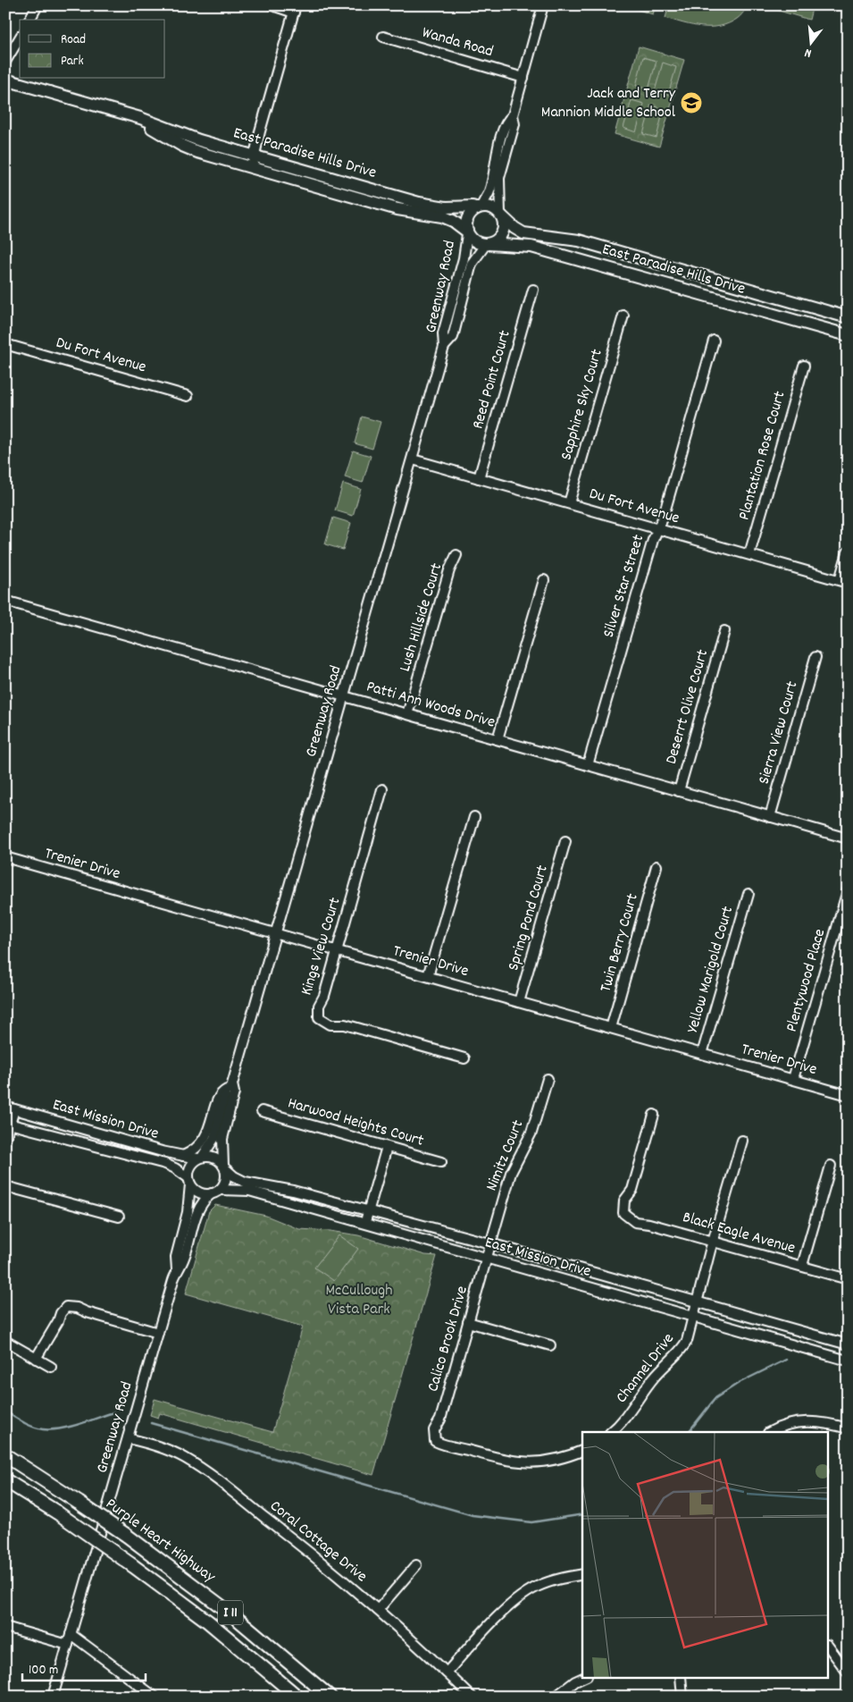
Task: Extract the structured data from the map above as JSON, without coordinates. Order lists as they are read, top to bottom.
{
  "streets": {
    "highway": ["Purple Heart Highway", "I 11"],
    "main road": ["East Paradise Hills Drive"],
    "street": [
      "Wanda Road",
      "Greenway Road",
      "Du Fort Avenue",
      "Reed Point Court",
      "Sapphire Sky Court",
      "Plantation Rose Court",
      "Silver Star Street",
      "Lush Hillside Court",
      "Patti Ann Woods Drive",
      "Deserrt Olive Court",
      "Sierra View Court",
      "Trenier Drive",
      "Spring Pond Court",
      "Twin Berry Court",
      "Kings View Court",
      "Yellow Marigold Court",
      "Plentywood Place",
      "East Mission Drive",
      "Harwood Heights Court",
      "Nimitz Court",
      "Black Eagle Avenue",
      "Calico Brook Drive",
      "Channel Drive",
      "Coral Cottage Drive"
    ]
  },
  "crossings": [
    ["East Paradise Hills Drive", "Greenway Road"],
    ["Greenway Road", "Du Fort Avenue"],
    ["Greenway Road", "Patti Ann Woods Drive"],
    ["Greenway Road", "Trenier Drive"],
    ["Greenway Road", "East Mission Drive"],
    ["Greenway Road", "Coral Cottage Drive"],
    ["Du Fort Avenue", "Reed Point Court"],
    ["Du Fort Avenue", "Sapphire Sky Court"],
    ["Du Fort Avenue", "Plantation Rose Court"],
    ["Du Fort Avenue", "Silver Star Street"],
    ["Silver Star Street", "Patti Ann Woods Drive"],
    ["Lush Hillside Court", "Patti Ann Woods Drive"],
    ["Patti Ann Woods Drive", "Deserrt Olive Court"],
    ["Patti Ann Woods Drive", "Sierra View Court"],
    ["Trenier Drive", "Spring Pond Court"],
    ["Trenier Drive", "Twin Berry Court"],
    ["Trenier Drive", "Kings View Court"],
    ["Trenier Drive", "Yellow Marigold Court"],
    ["Trenier Drive", "Plentywood Place"],
    ["East Mission Drive", "Nimitz Court"],
    ["East Mission Drive", "Calico Brook Drive"],
    ["East Mission Drive", "Channel Drive"],
    ["Nimitz Court", "Calico Brook Drive"],
    ["Black Eagle Avenue", "Channel Drive"]
  ],
  "parks": ["McCullough Vista Park"],
  "places": {
    "school or university": ["Jack and Terry Mannion Middle School"]
  },
  "legend": ["Road", "Park"],
  "scale_bar": "100 m",
  "north": "bottom"
}
